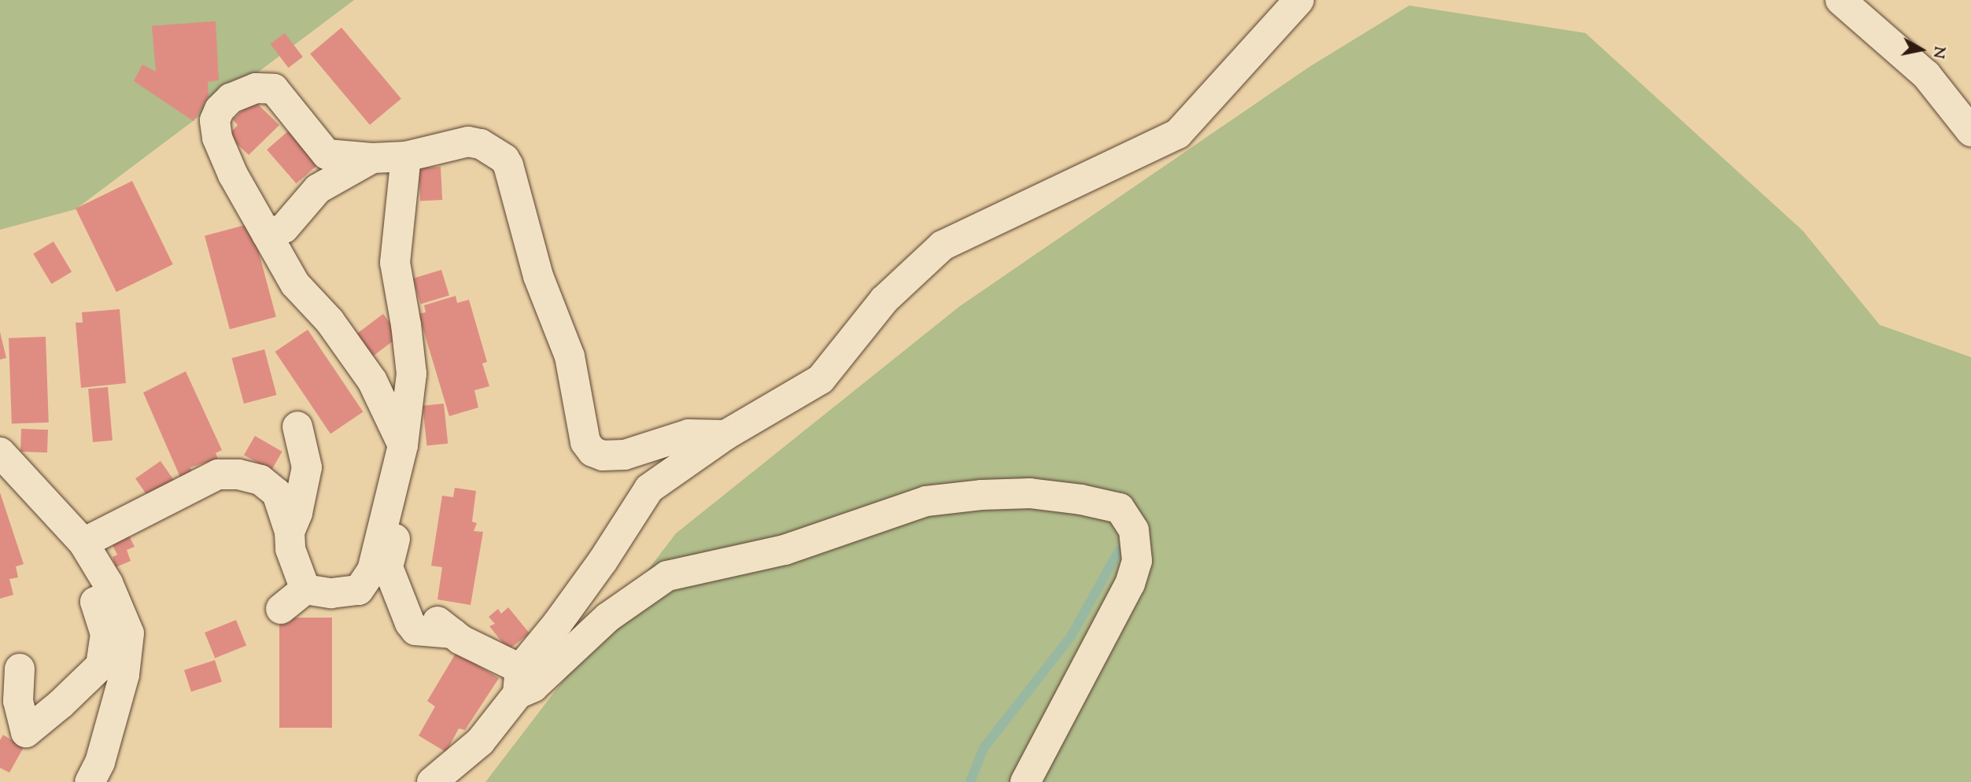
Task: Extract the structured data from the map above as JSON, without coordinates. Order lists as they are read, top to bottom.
{
  "north": "right"
}
